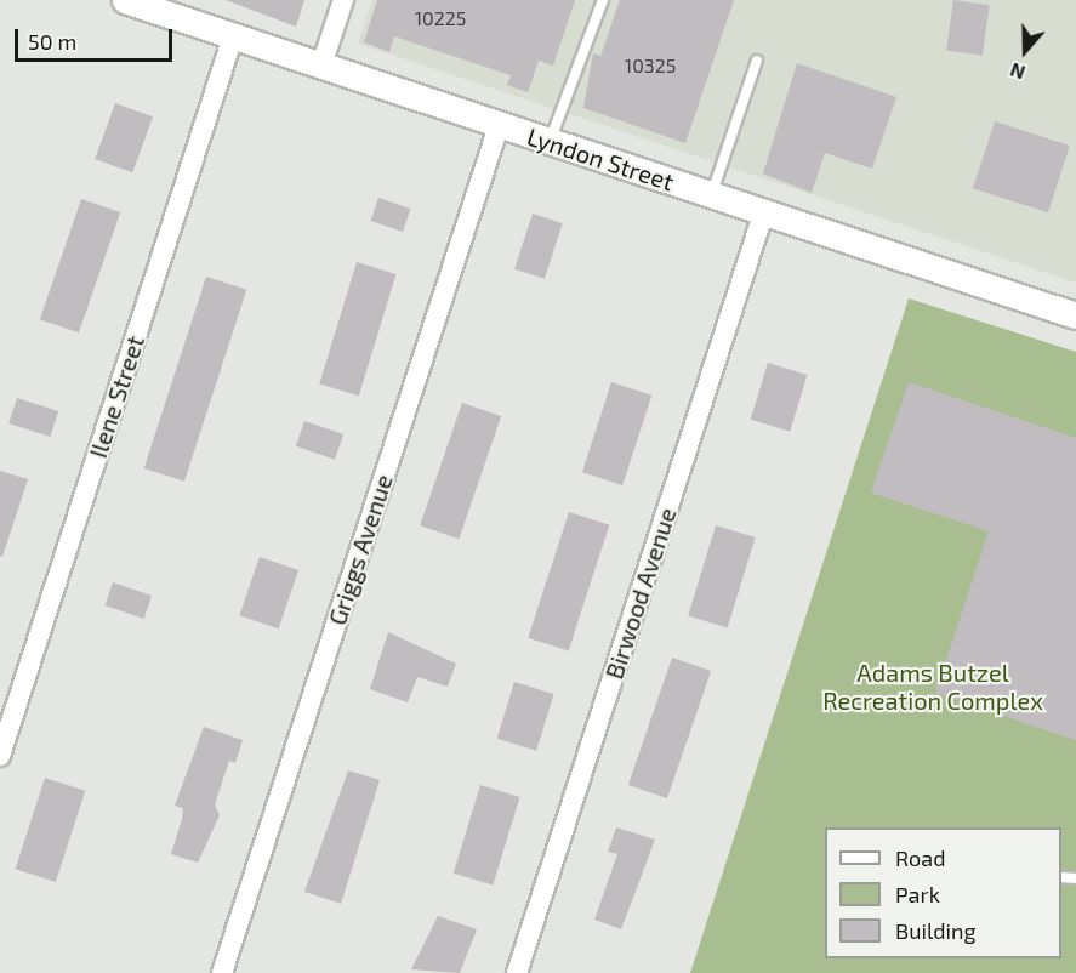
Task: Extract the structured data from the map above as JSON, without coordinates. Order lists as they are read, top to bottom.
{
  "streets": {
    "street": [
      "Lyndon Street",
      "Ilene Street",
      "Griggs Avenue",
      "Birwood Avenue"
    ]
  },
  "crossings": [
    ["Lyndon Street", "Ilene Street"],
    ["Lyndon Street", "Griggs Avenue"],
    ["Lyndon Street", "Birwood Avenue"]
  ],
  "parks": ["Adams Butzel Recreation Complex"],
  "house_numbers": ["10225", "10325"],
  "legend": ["Road", "Park", "Building"],
  "scale_bar": "50 m",
  "north": "bottom"
}
